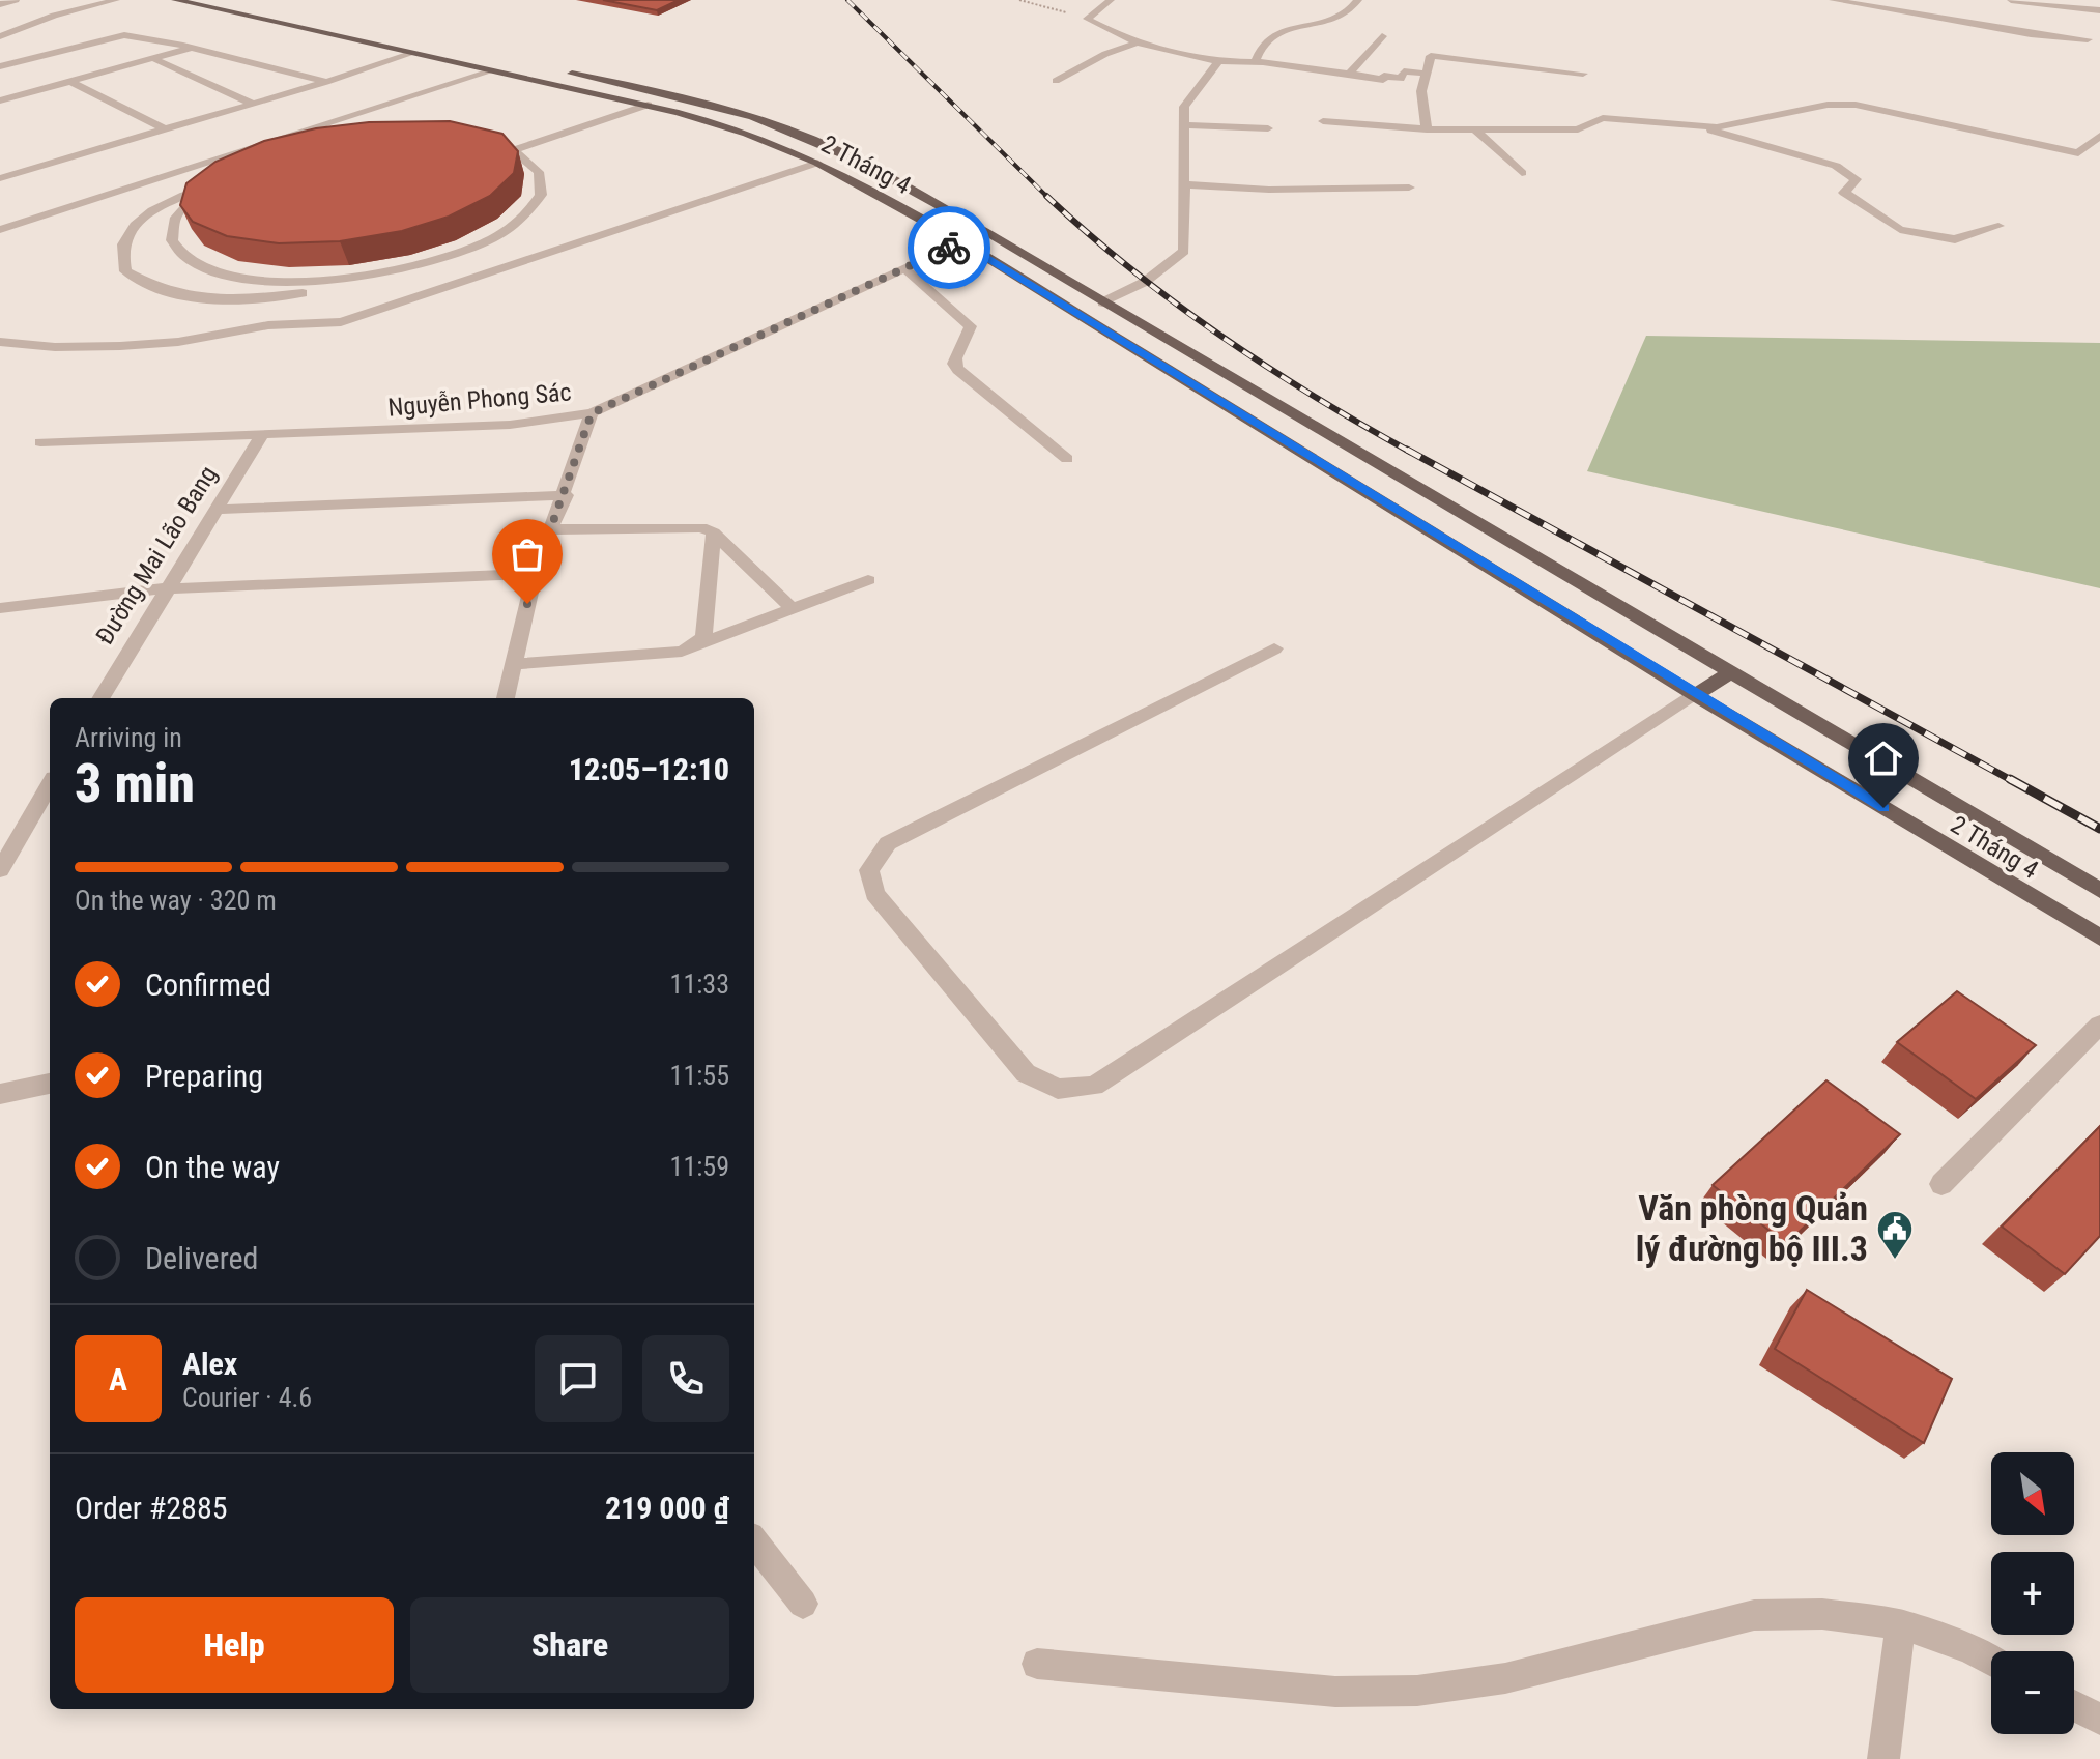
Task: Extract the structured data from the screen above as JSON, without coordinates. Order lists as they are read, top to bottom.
{
  "streets": {
    "main road": ["2 Tháng 4"],
    "street": ["Nguyễn Phong Sác", "Đường Mai Lão Bang"]
  },
  "crossings": [
    ["2 Tháng 4", "Nguyễn Phong Sác"],
    ["Nguyễn Phong Sác", "Đường Mai Lão Bang"]
  ],
  "places": {
    "public building": ["Văn phòng Quản lý đường bộ III.3"]
  },
  "north": "bottom right",
  "page": {
    "heading": ["3 min", "Arriving in", "12:05–12:10"],
    "panel": [
      "Alex",
      "Courier · 4.6",
      "Order #2885",
      "219 000 ₫"
    ],
    "bar": "On the way · 320 m",
    "list": [
      ["Confirmed", "11:33"],
      ["Preparing", "11:55"],
      ["On the way", "11:59"],
      "Delivered"
    ],
    "round": "A",
    "map_buttons": ["+", "−"],
    "buttons": ["Help", "Share"]
  }
}
